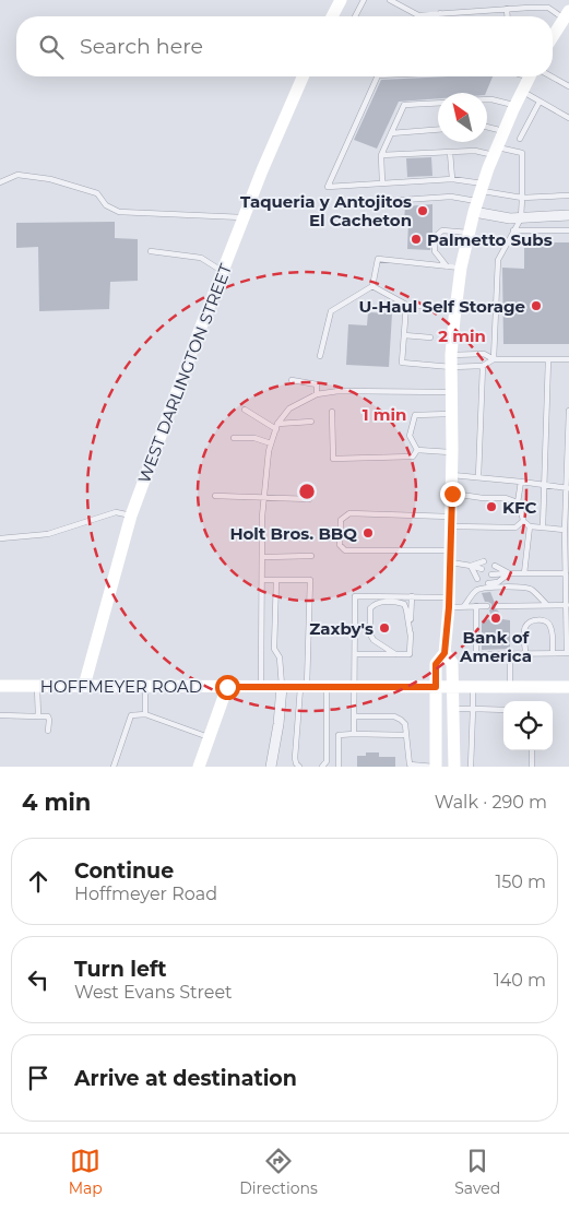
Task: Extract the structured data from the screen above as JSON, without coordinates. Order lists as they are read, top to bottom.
{
  "streets": {
    "main road": ["WEST DARLINGTON STREET", "HOFFMEYER ROAD"]
  },
  "crossings": [
    ["WEST DARLINGTON STREET", "HOFFMEYER ROAD"]
  ],
  "places": [
    "Taqueria y Antojitos El Cacheton",
    "Palmetto Subs",
    "U-Haul Self Storage",
    "KFC",
    "Holt Bros. BBQ",
    "Bank of America",
    "Zaxby's"
  ],
  "north": "top left",
  "page": {
    "search": "Search here",
    "heading": ["4 min", "Walk · 290 m"],
    "list": [
      ["Continue", "Hoffmeyer Road", "150 m"],
      ["Turn left", "West Evans Street", "140 m"],
      "Arrive at destination"
    ],
    "nav": ["Map", "Directions", "Saved"]
  },
  "rings": ["2 min", "1 min"]
}
